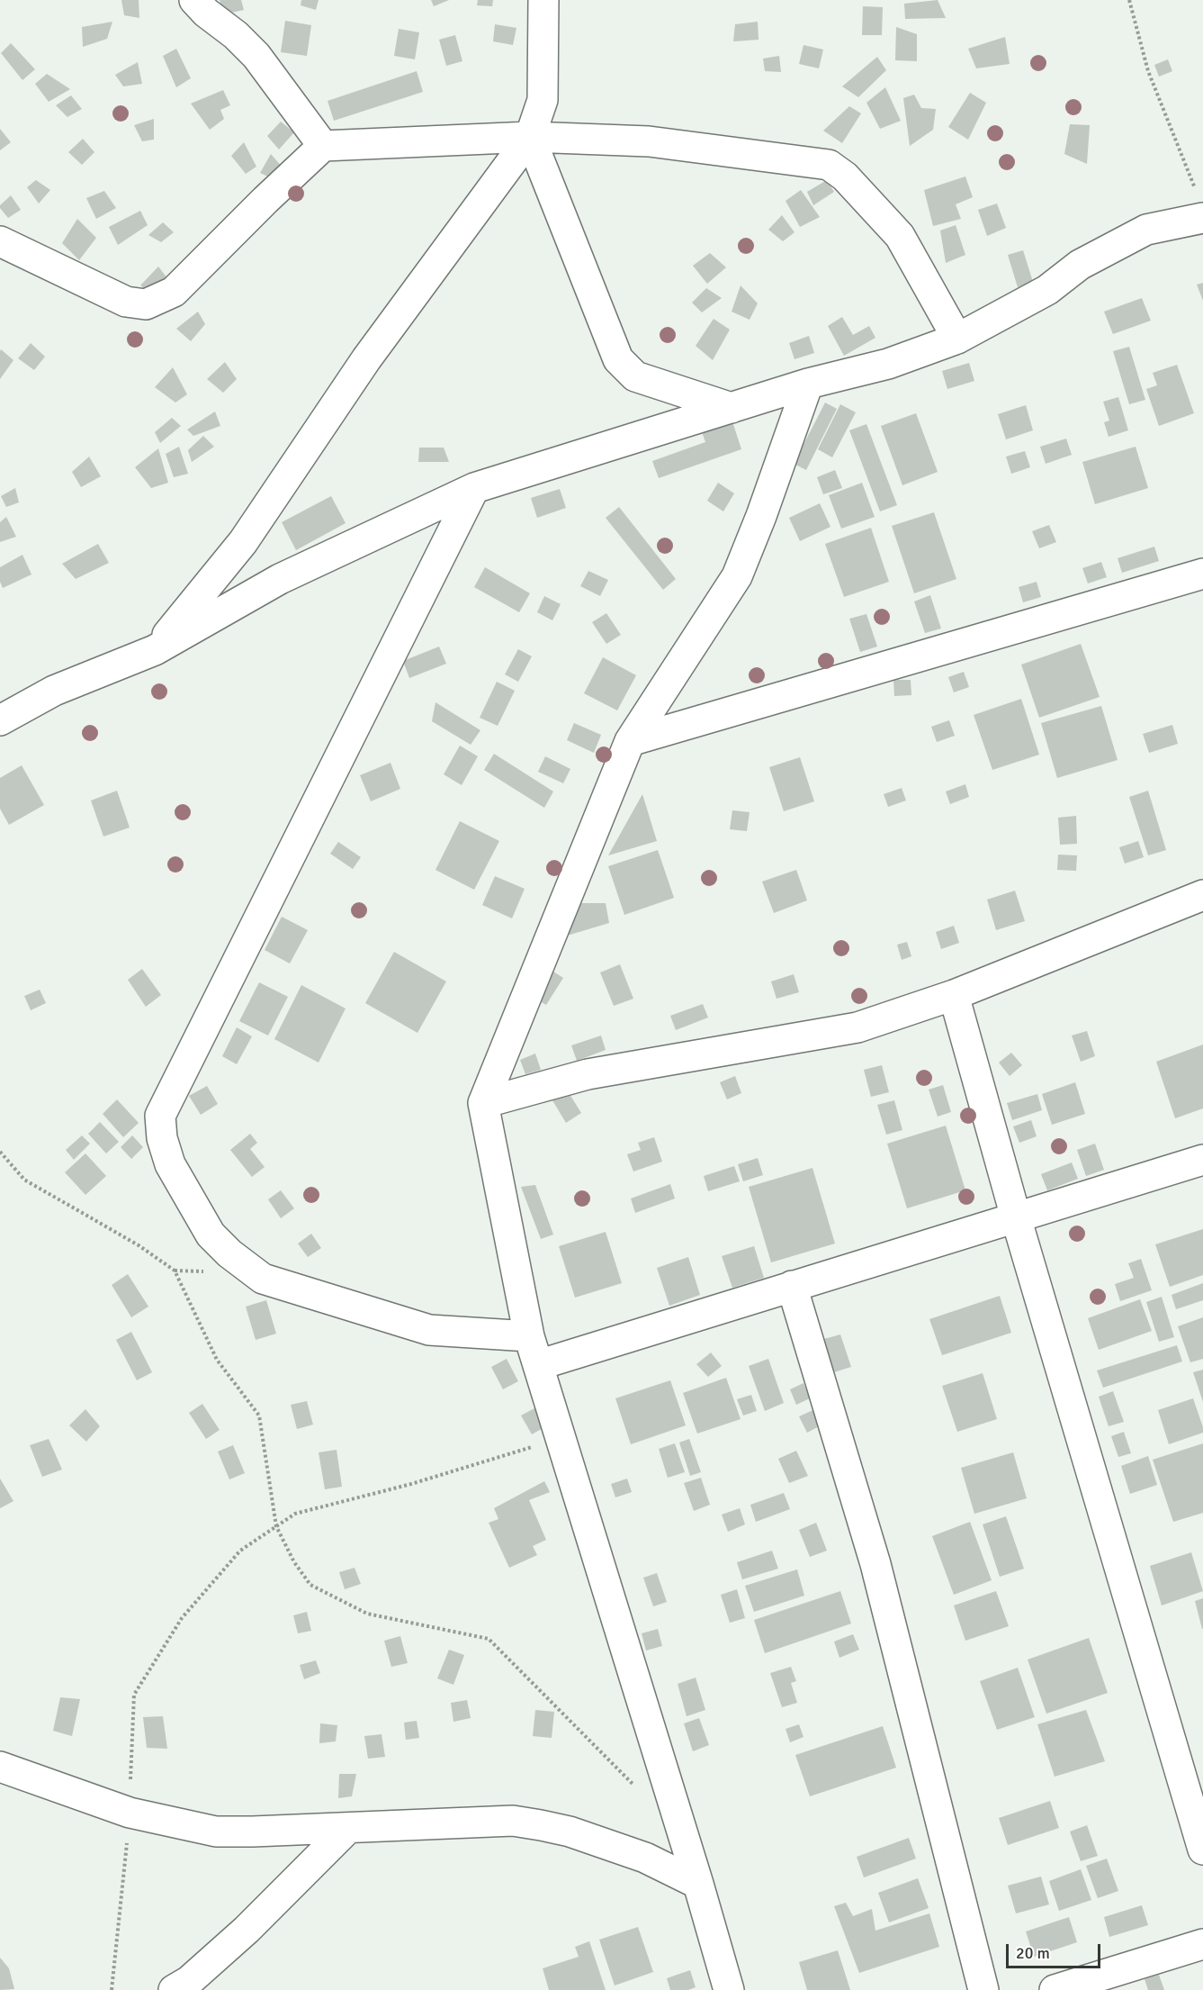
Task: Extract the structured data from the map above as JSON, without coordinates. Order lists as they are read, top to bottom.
{
  "scale_bar": "20 m"
}
